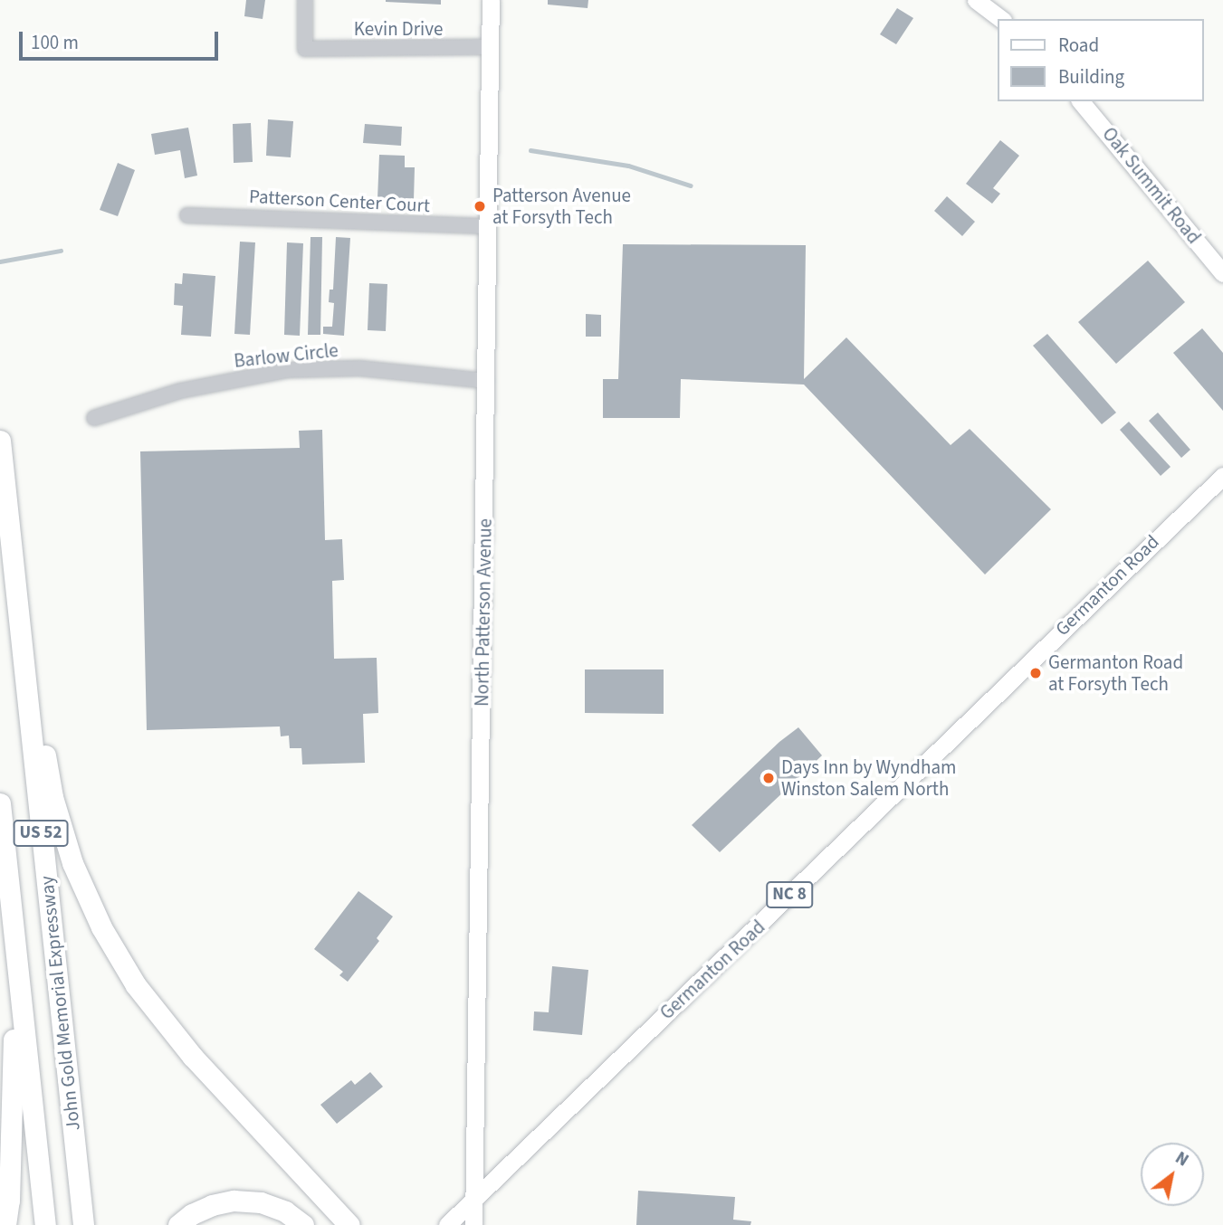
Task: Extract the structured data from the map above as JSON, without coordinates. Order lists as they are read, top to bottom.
{
  "streets": {
    "highway": ["US 52", "John Gold Memorial Expressway"],
    "main road": [
      "Oak Summit Road",
      "Germanton Road",
      "North Patterson Avenue",
      "NC 8"
    ],
    "street": ["Kevin Drive", "Patterson Center Court", "Barlow Circle"]
  },
  "crossings": [
    ["Kevin Drive", "North Patterson Avenue"],
    ["Patterson Center Court", "North Patterson Avenue"],
    ["Barlow Circle", "North Patterson Avenue"],
    ["Germanton Road", "North Patterson Avenue"]
  ],
  "places": ["Patterson Avenue at Forsyth Tech", "Germanton Road at Forsyth Tech", "Days Inn by Wyndham Winston Salem North"],
  "legend": ["Road", "Building"],
  "scale_bar": "100 m",
  "north": "top right"
}
